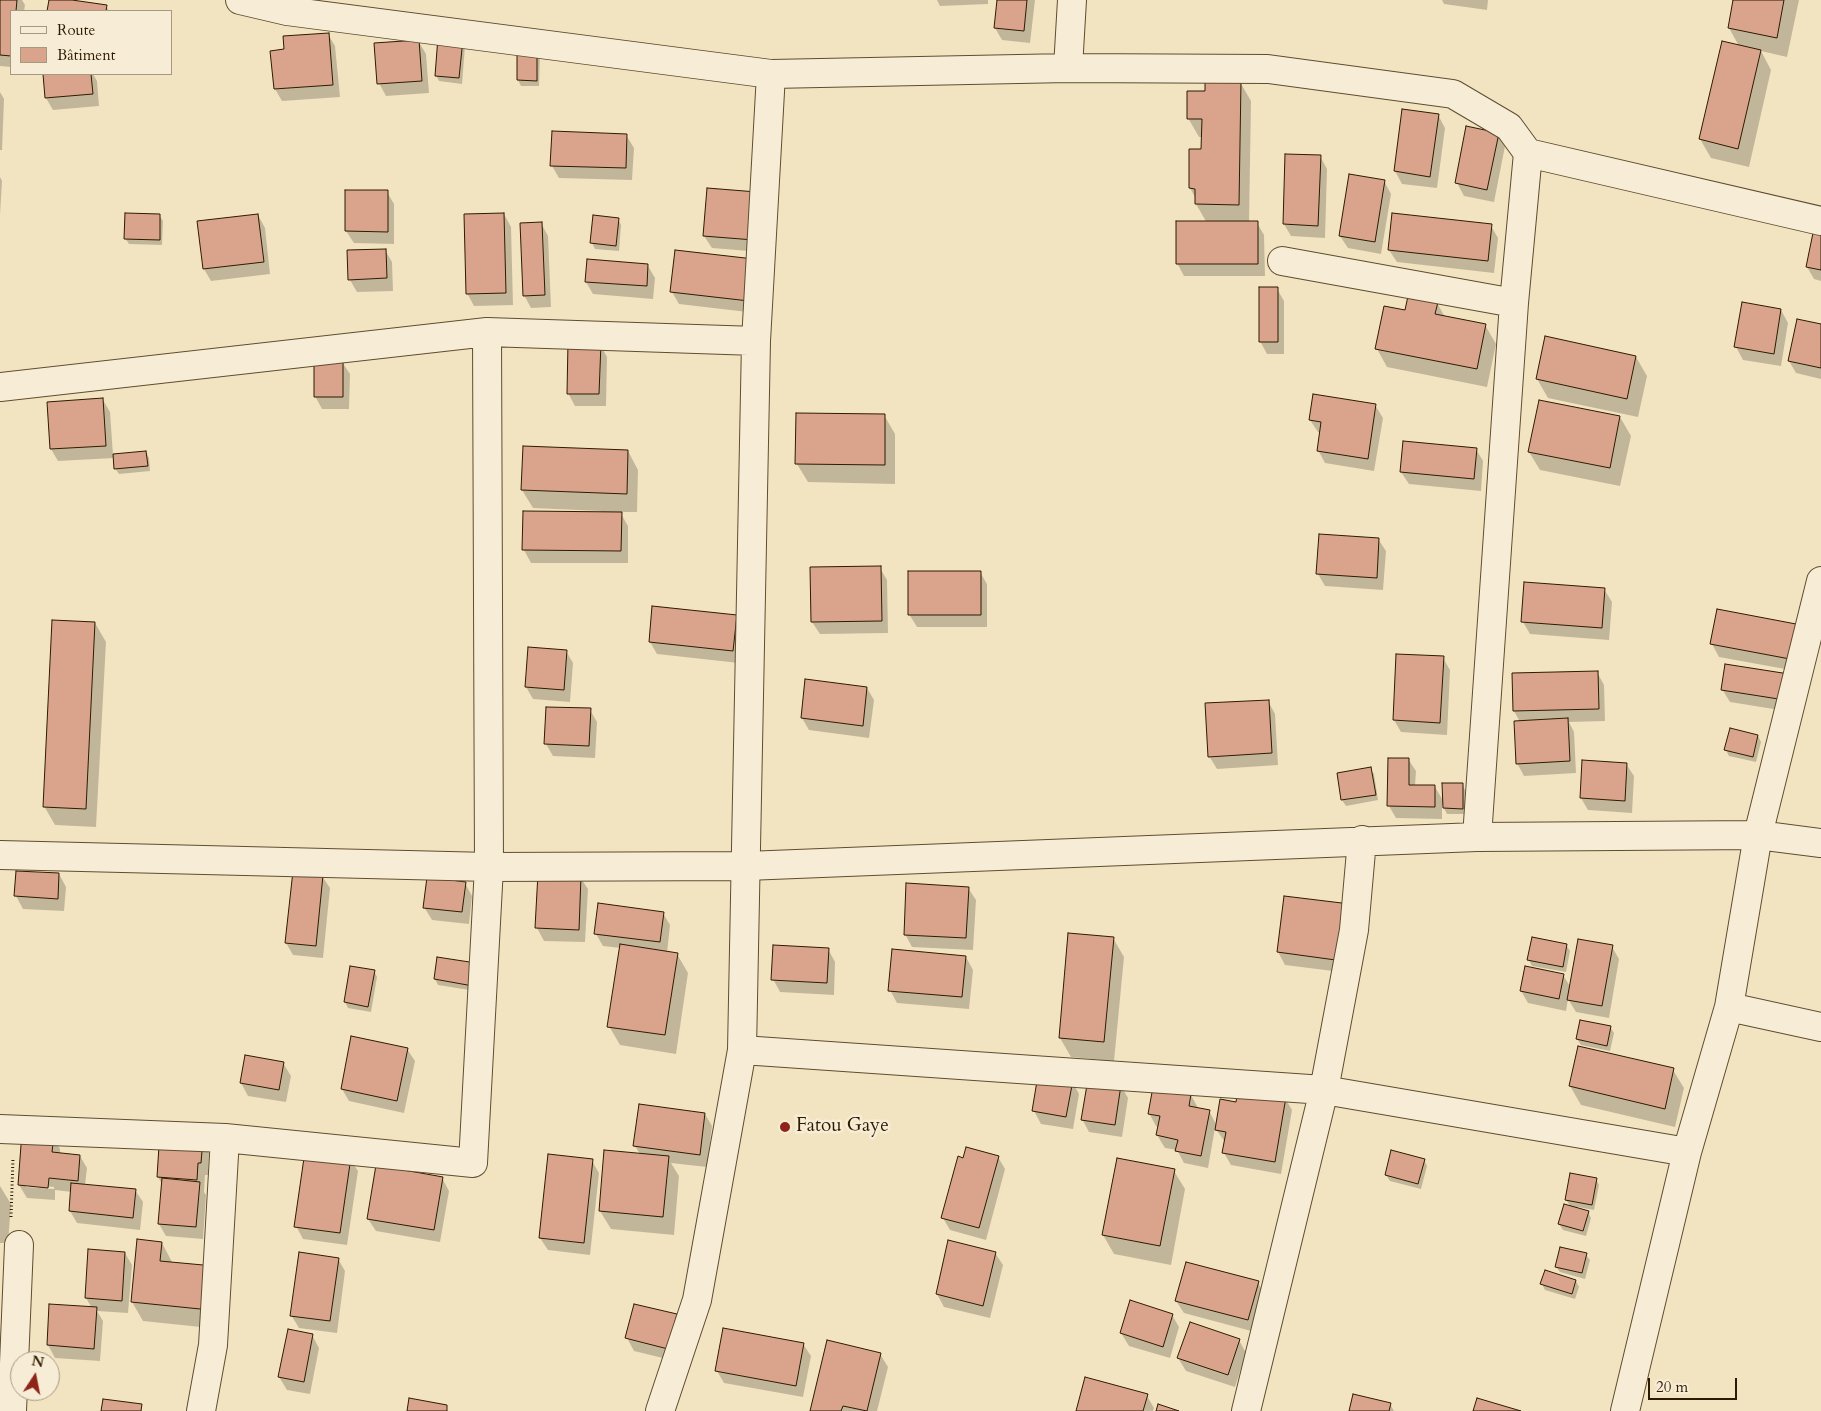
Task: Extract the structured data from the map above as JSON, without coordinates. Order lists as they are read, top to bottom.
{
  "places": ["Fatou Gaye"],
  "legend": ["Route", "Bâtiment"],
  "scale_bar": "20 m",
  "north": "top"
}
